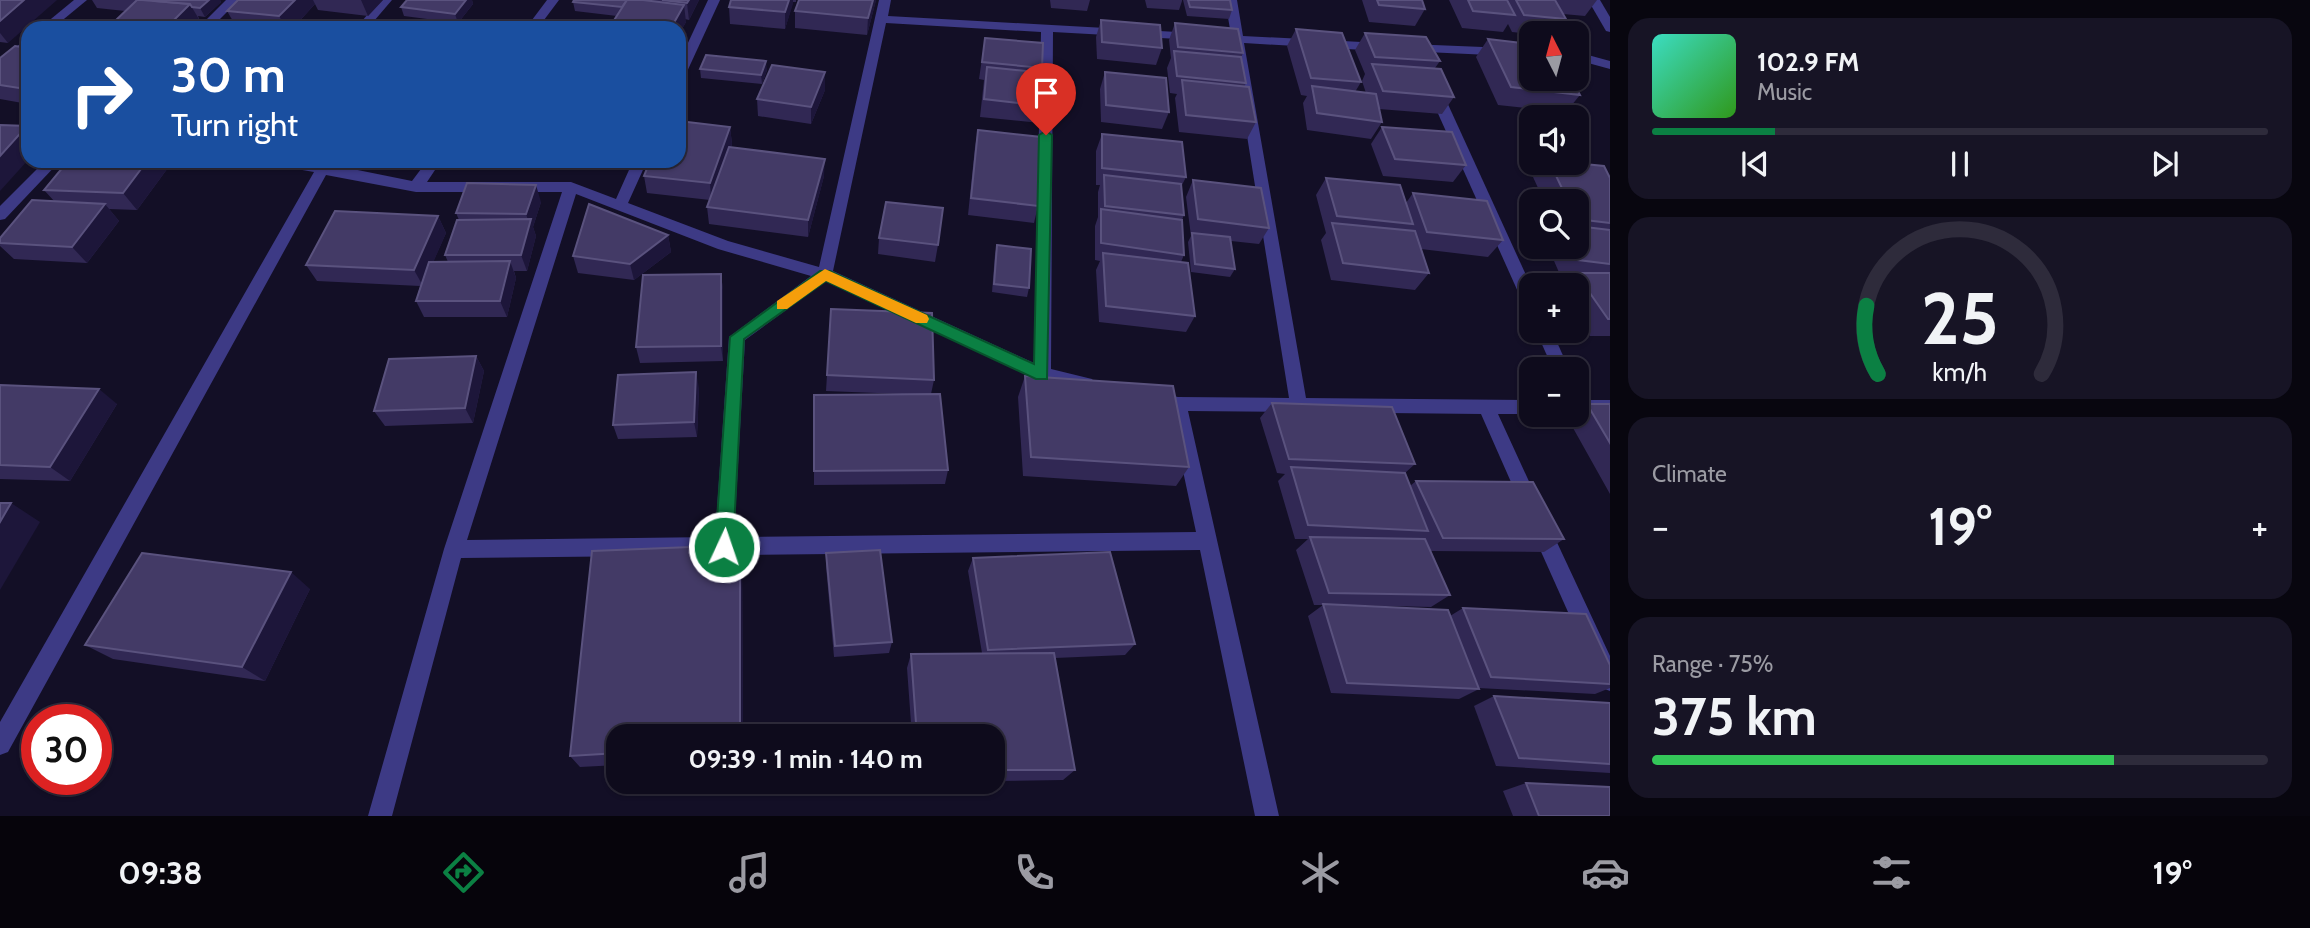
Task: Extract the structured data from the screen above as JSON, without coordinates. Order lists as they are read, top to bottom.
{
  "north": "top",
  "page": {
    "map_buttons": ["+", "−"],
    "turn": ["30 m", "Turn right"],
    "song": ["102.9 FM", "Music"],
    "tile": [
      "Climate",
      ["Range · 75%", "375 km"]
    ],
    "heat": ["−", "19°", "+"],
    "limit": "30",
    "trip": "09:39 · 1 min · 140 m",
    "tabs": ["09:38", "19°"],
    "gauge": ["25", "km/h"]
  }
}
